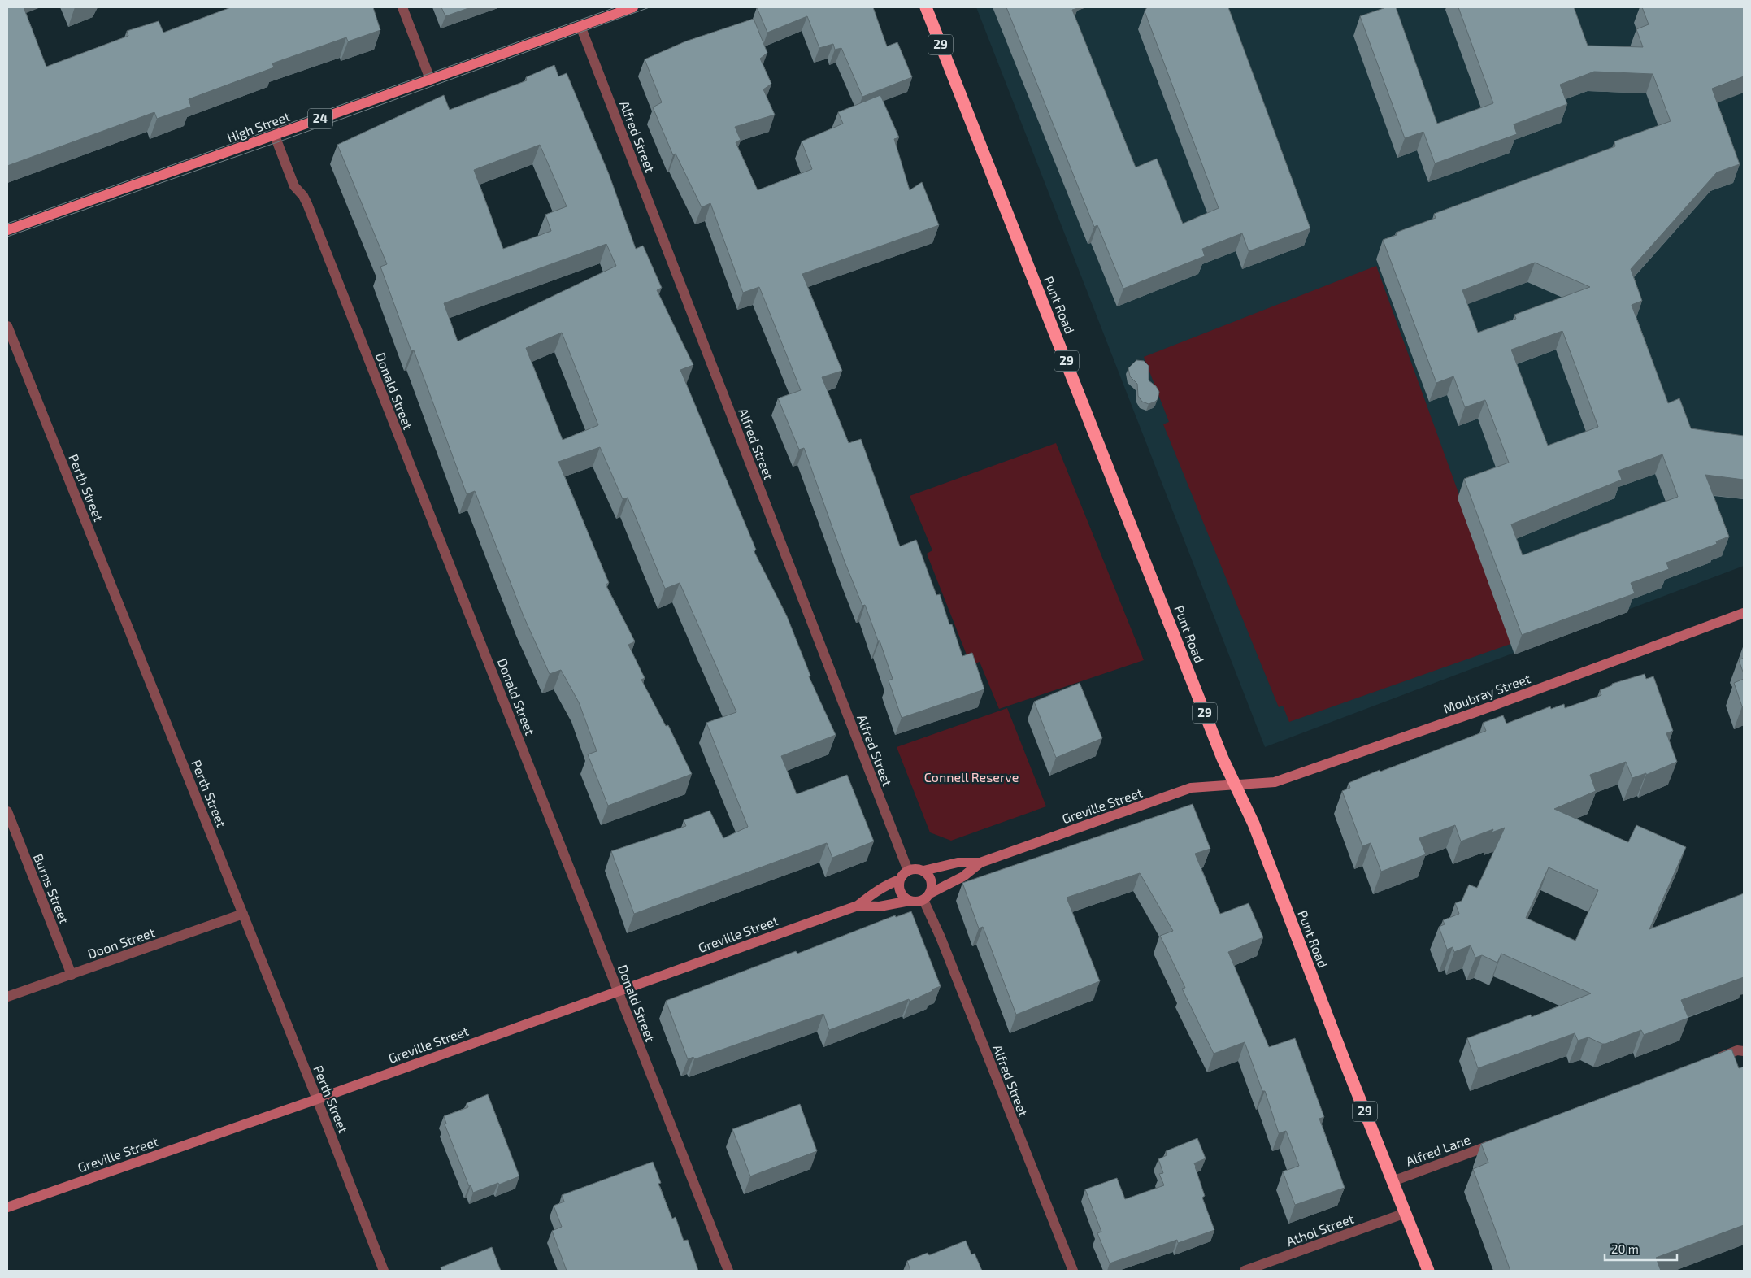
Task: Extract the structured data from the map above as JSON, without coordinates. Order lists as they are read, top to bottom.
{
  "streets": {
    "highway": ["29", "Punt Road"],
    "main road": ["24", "High Street"],
    "street": [
      "Alfred Street",
      "Donald Street",
      "Perth Street",
      "Moubray Street",
      "Greville Street",
      "Burns Street",
      "Doon Street",
      "Alfred Lane",
      "Athol Street"
    ]
  },
  "crossings": [
    ["High Street", "Alfred Street"],
    ["High Street", "Donald Street"],
    ["Alfred Street", "Greville Street"],
    ["Punt Road", "Moubray Street"],
    ["Punt Road", "Greville Street"],
    ["Punt Road", "Alfred Lane"],
    ["Punt Road", "Athol Street"],
    ["Donald Street", "Greville Street"],
    ["Perth Street", "Greville Street"],
    ["Perth Street", "Doon Street"],
    ["Moubray Street", "Greville Street"],
    ["Burns Street", "Doon Street"]
  ],
  "parks": ["Connell Reserve"],
  "scale_bar": "20 m"
}
